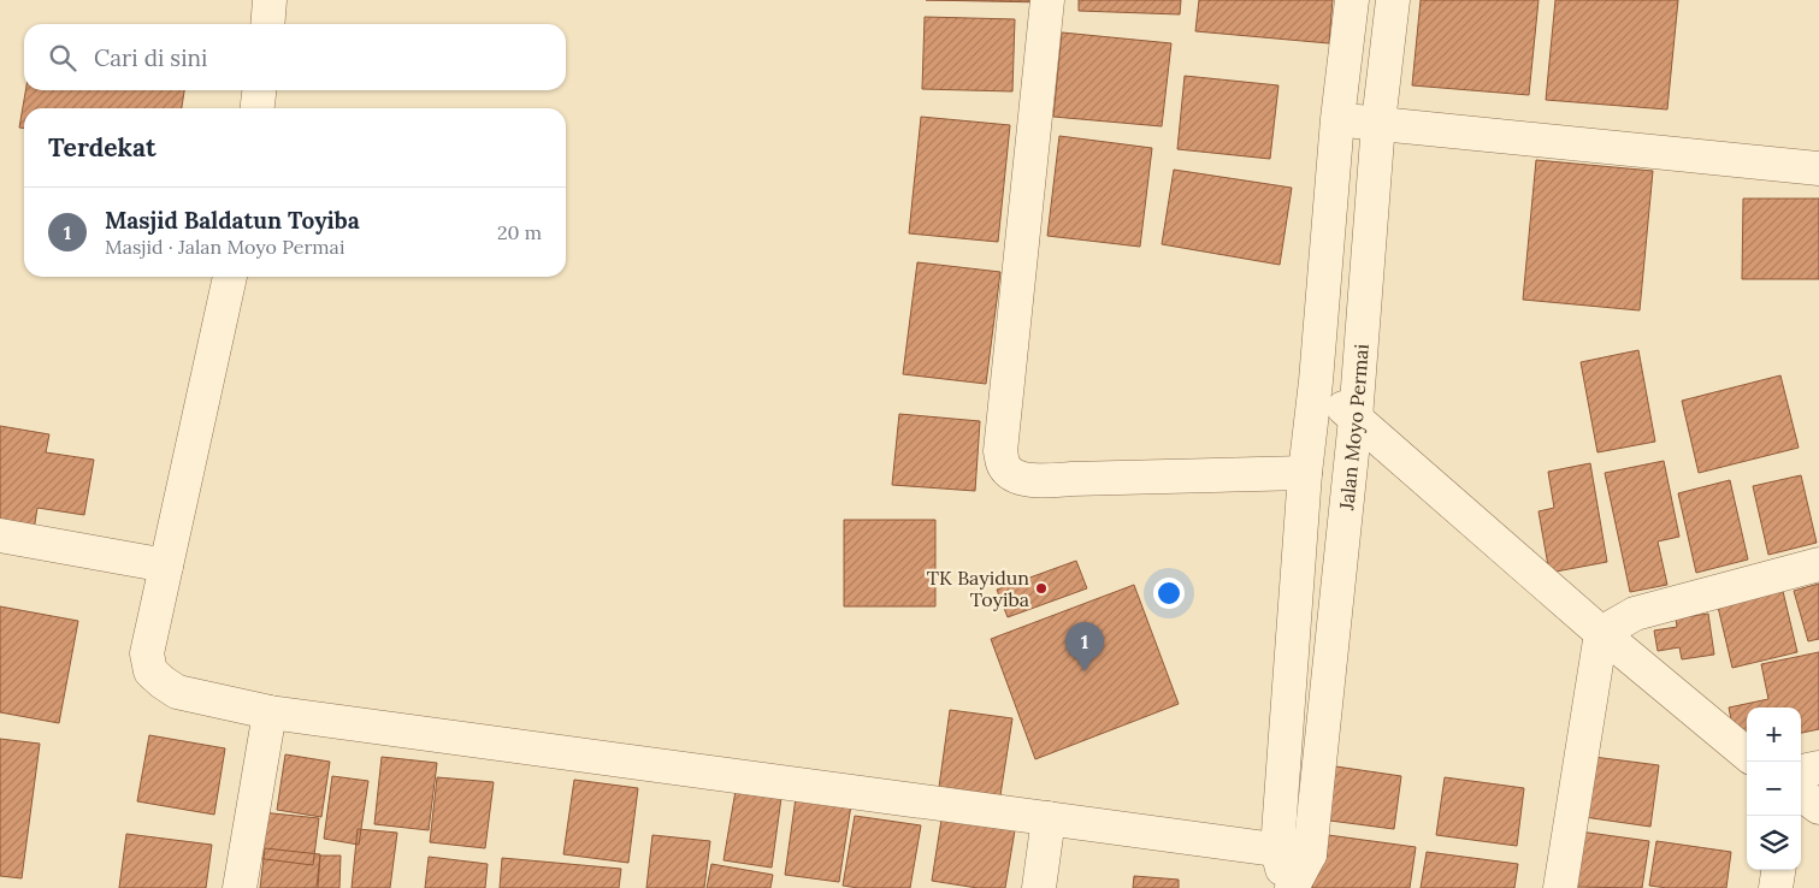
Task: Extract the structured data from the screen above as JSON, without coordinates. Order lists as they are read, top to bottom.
{
  "streets": {
    "street": ["Jalan Moyo Permai"]
  },
  "places": ["TK Bayidun Toyiba"],
  "page": {
    "search": "Cari di sini",
    "heading": "Terdekat",
    "list": [
      {
        "mark": "1",
        "name": "Masjid Baldatun Toyiba",
        "note": "Masjid · Jalan Moyo Permai",
        "value": "20 m"
      }
    ],
    "pins": "1",
    "map_buttons": ["+", "−"]
  }
}
